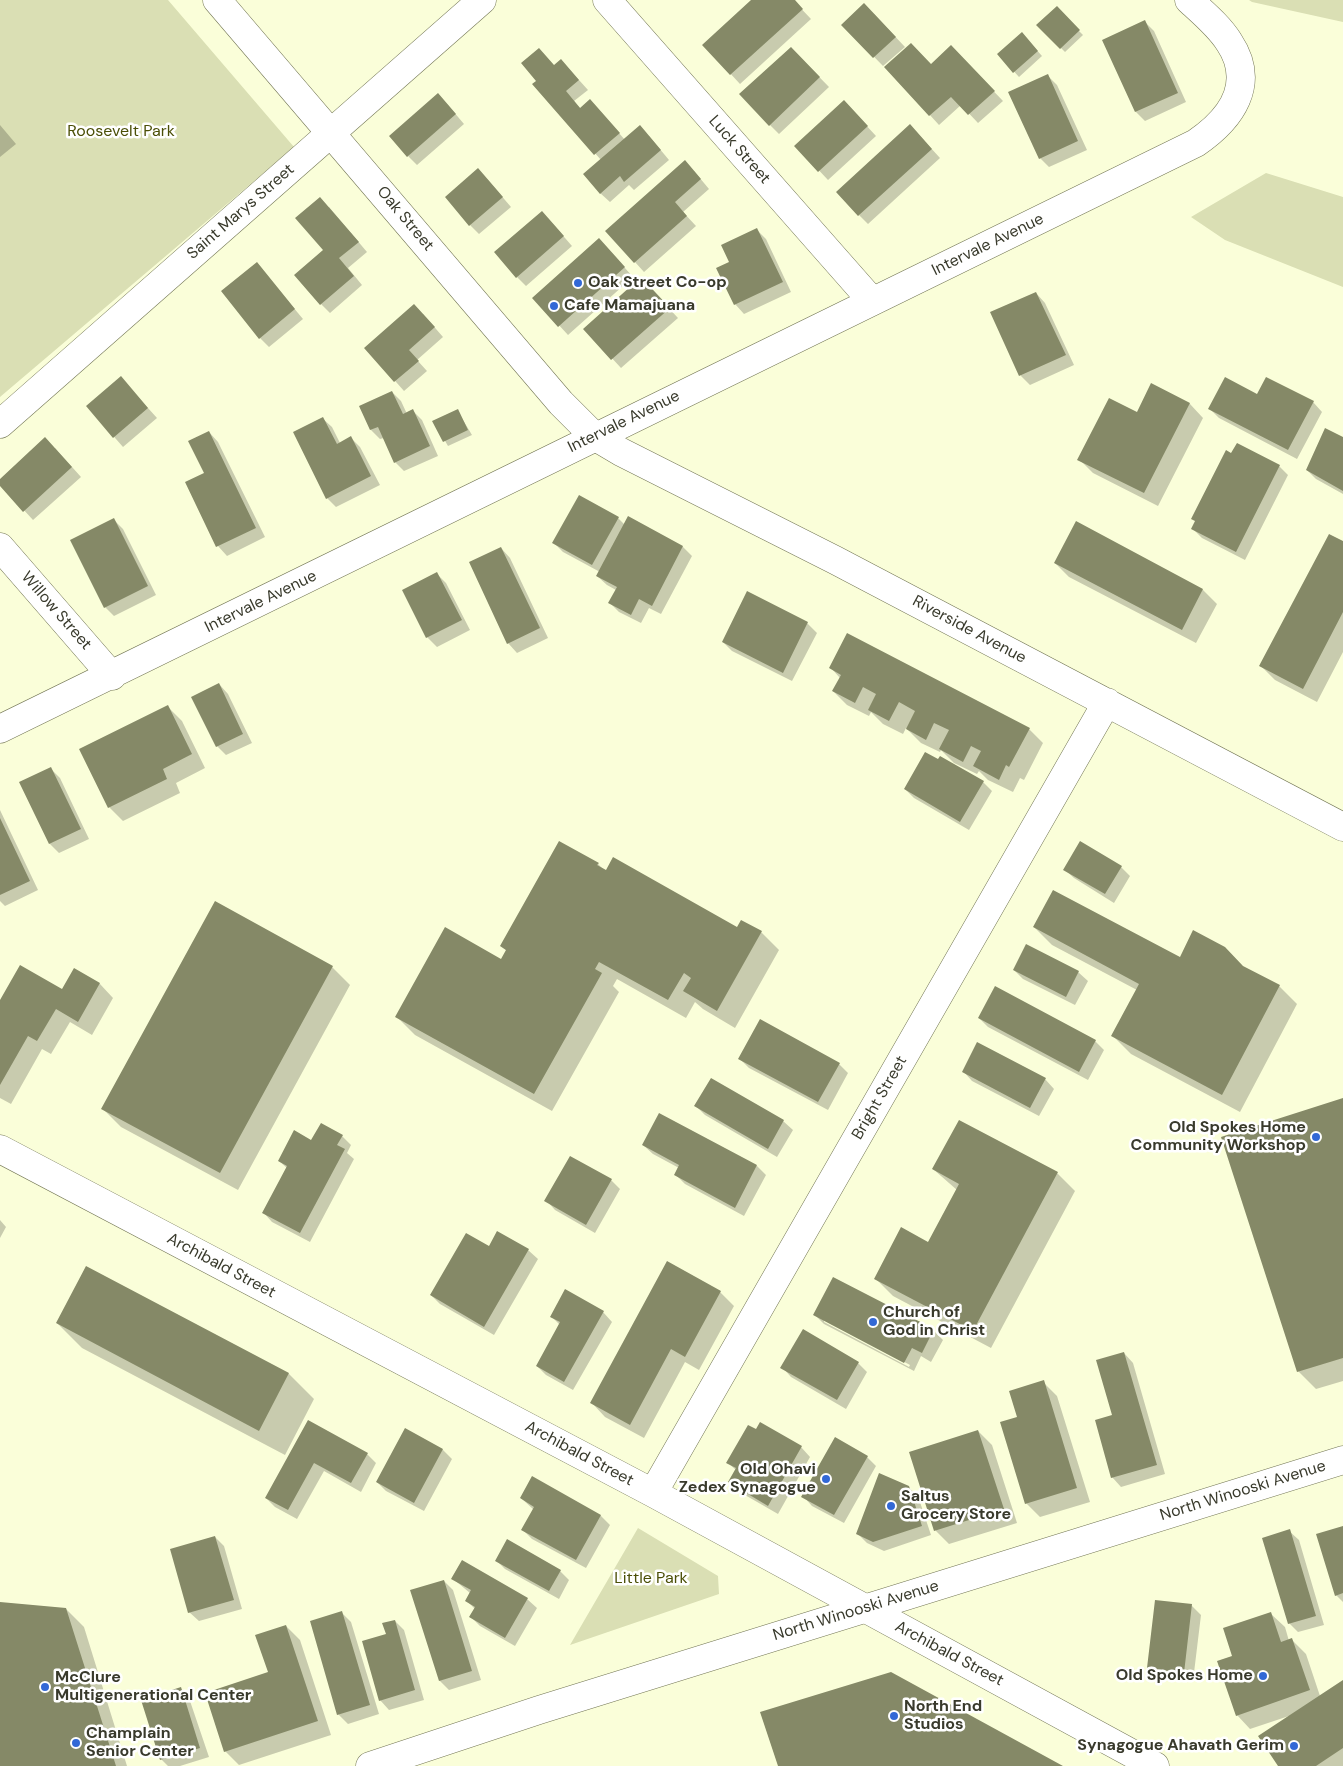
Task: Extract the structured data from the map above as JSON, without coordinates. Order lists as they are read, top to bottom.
{
  "streets": {
    "street": [
      "Luck Street",
      "Saint Marys Street",
      "Oak Street",
      "Intervale Avenue",
      "Willow Street",
      "Riverside Avenue",
      "Bright Street",
      "Archibald Street",
      "North Winooski Avenue"
    ]
  },
  "crossings": [
    ["Luck Street", "Intervale Avenue"],
    ["Saint Marys Street", "Oak Street"],
    ["Oak Street", "Intervale Avenue"],
    ["Oak Street", "Riverside Avenue"],
    ["Intervale Avenue", "Willow Street"],
    ["Intervale Avenue", "Riverside Avenue"],
    ["Riverside Avenue", "Bright Street"],
    ["Bright Street", "Archibald Street"],
    ["Archibald Street", "North Winooski Avenue"]
  ],
  "parks": ["Roosevelt Park", "Little Park"],
  "places": [
    "Oak Street Co-op",
    "Cafe Mamajuana",
    "Old Spokes Home Community Workshop",
    "Church of God in Christ",
    "Old Ohavi Zedex Synagogue",
    "Saltus Grocery Store",
    "Old Spokes Home",
    "McClure Multigenerational Center",
    "North End Studios",
    "Champlain Senior Center",
    "Synagogue Ahavath Gerim"
  ]
}
